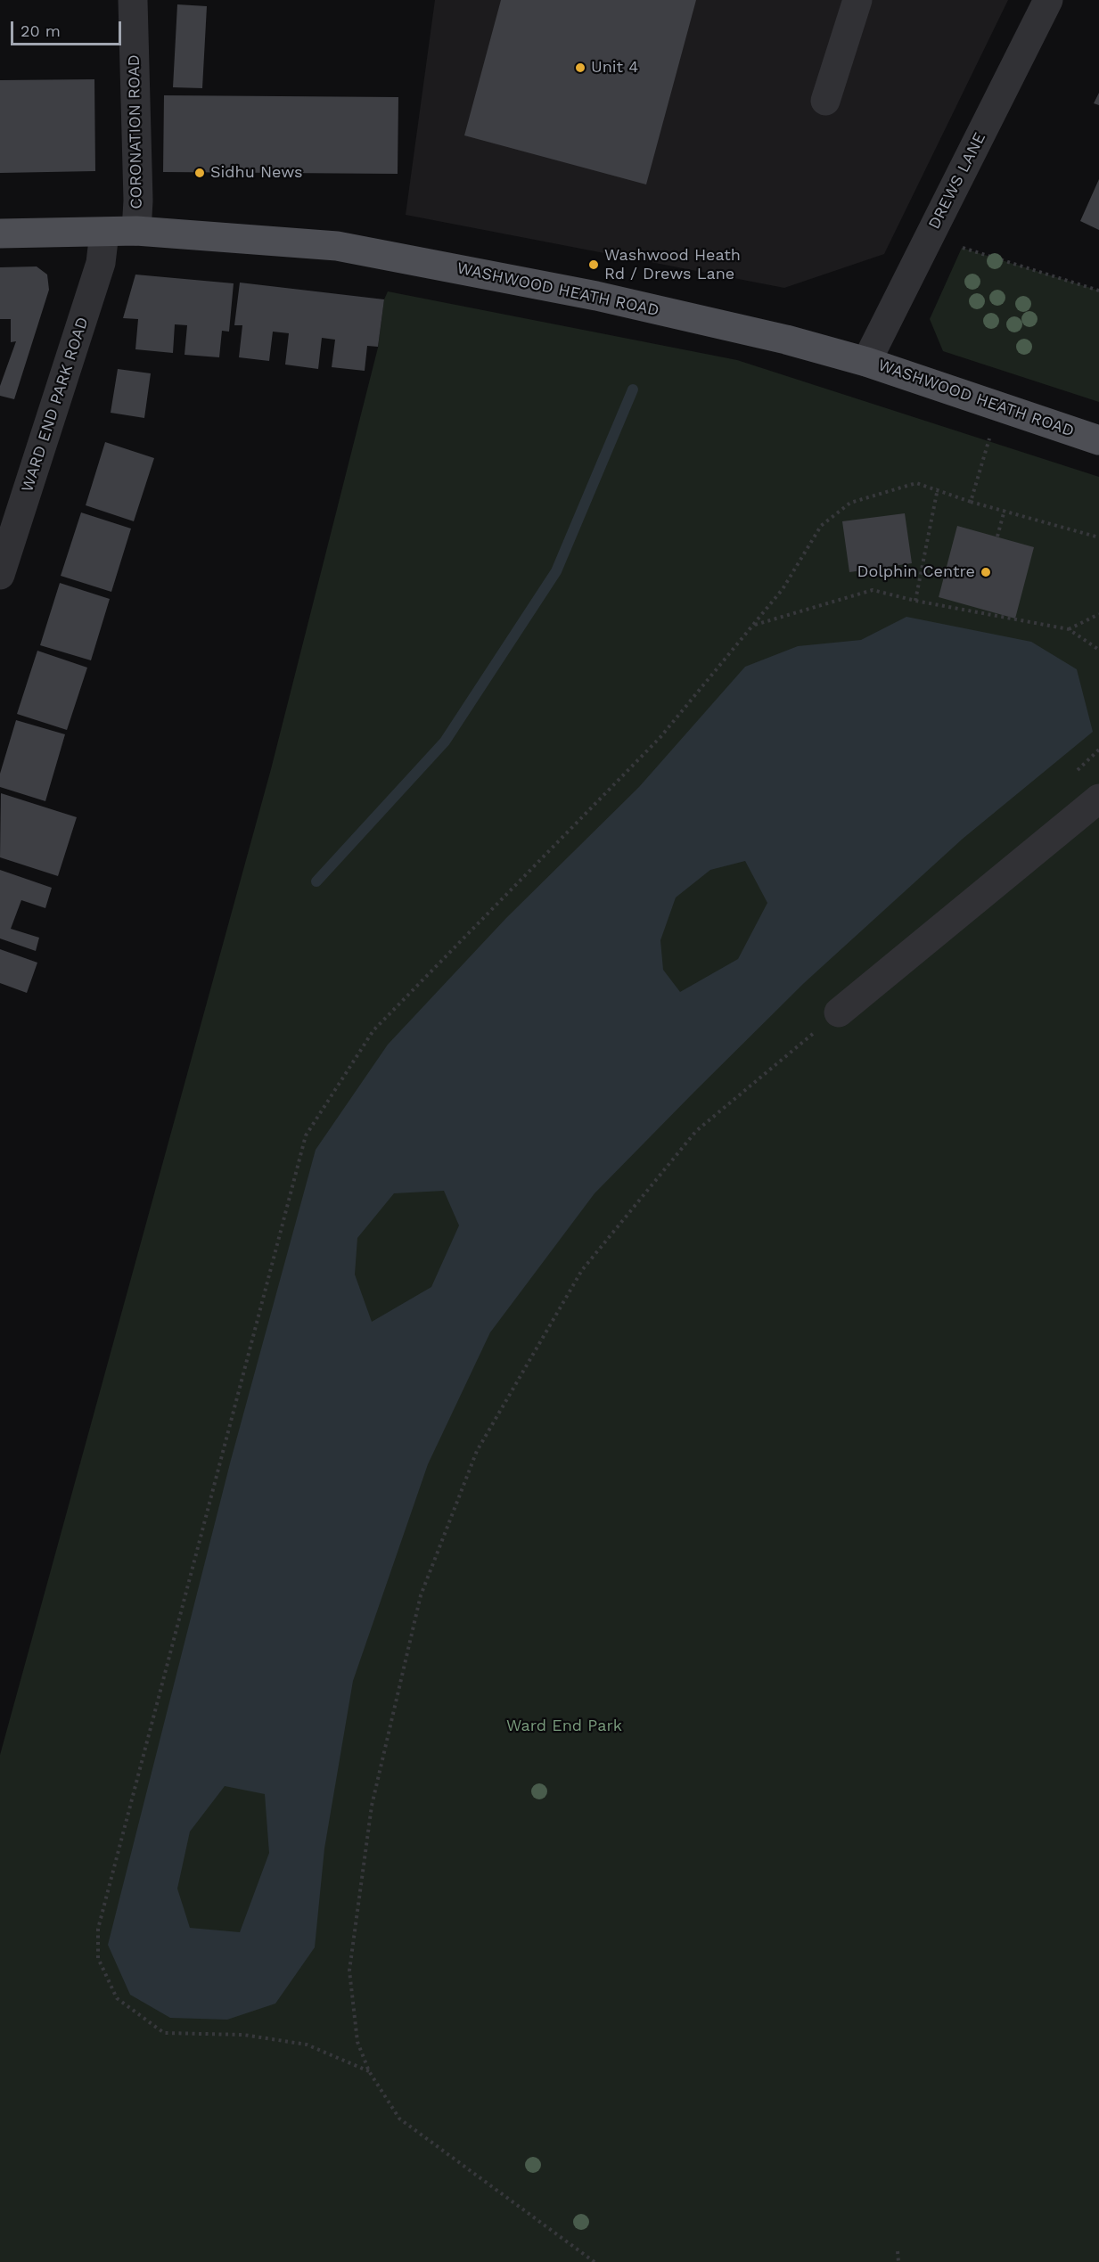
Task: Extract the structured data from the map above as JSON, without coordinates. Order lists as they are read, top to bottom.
{
  "streets": {
    "main road": ["WASHWOOD HEATH ROAD"],
    "street": ["CORONATION ROAD", "DREWS LANE", "WARD END PARK ROAD"]
  },
  "crossings": [
    ["CORONATION ROAD", "WASHWOOD HEATH ROAD"],
    ["DREWS LANE", "WASHWOOD HEATH ROAD"],
    ["WASHWOOD HEATH ROAD", "WARD END PARK ROAD"]
  ],
  "parks": ["Ward End Park"],
  "places": [
    "Unit 4",
    "Sidhu News",
    "Washwood Heath Rd / Drews Lane",
    "Dolphin Centre"
  ],
  "scale_bar": "20 m"
}
